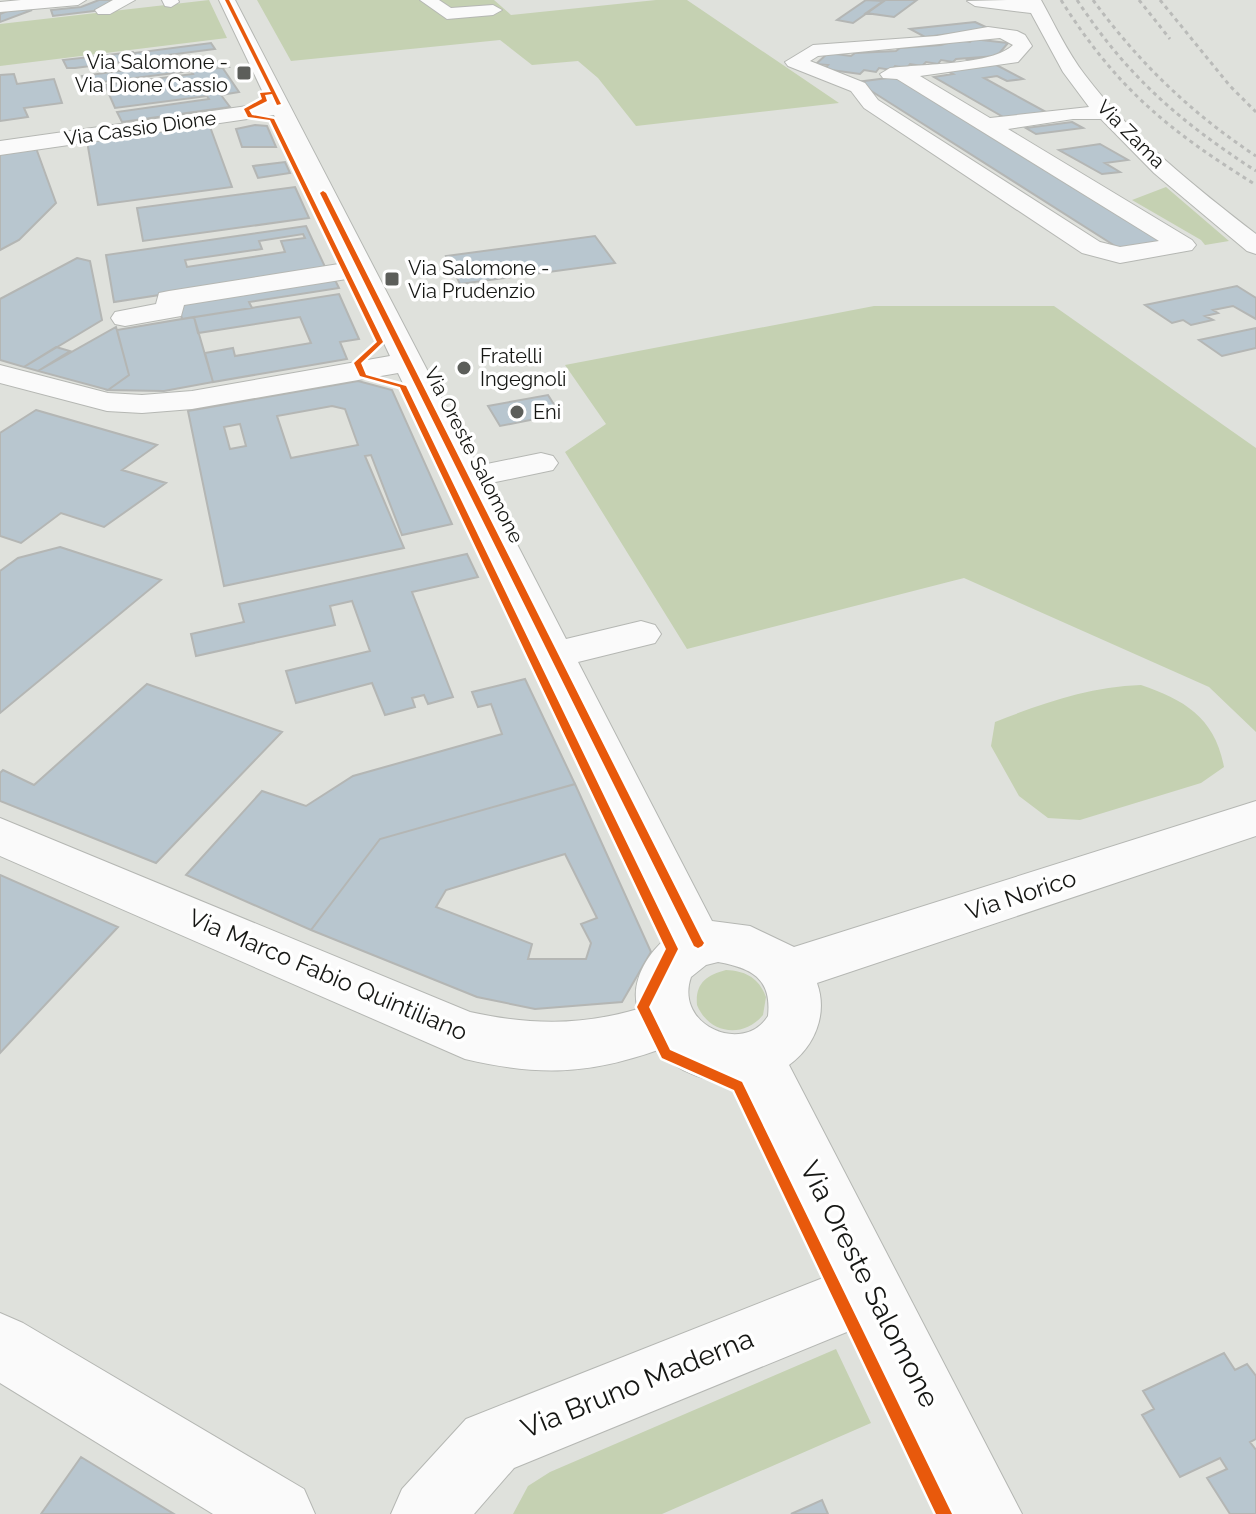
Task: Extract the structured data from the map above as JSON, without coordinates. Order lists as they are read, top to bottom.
{
  "streets": {
    "street": [
      "Via Cassio Dione",
      "Via Zama",
      "Via Oreste Salomone",
      "Via Norico",
      "Via Marco Fabio Quintiliano",
      "Via Bruno Maderna"
    ]
  },
  "crossings": [
    ["Via Cassio Dione", "Via Oreste Salomone"],
    ["Via Oreste Salomone", "Via Norico"],
    ["Via Oreste Salomone", "Via Marco Fabio Quintiliano"],
    ["Via Oreste Salomone", "Via Bruno Maderna"],
    ["Via Norico", "Via Marco Fabio Quintiliano"]
  ],
  "places": {
    "transit": ["Via Salomone - Via Dione Cassio", "Via Salomone - Via Prudenzio"],
    "other": ["Fratelli Ingegnoli", "Eni"]
  }
}
